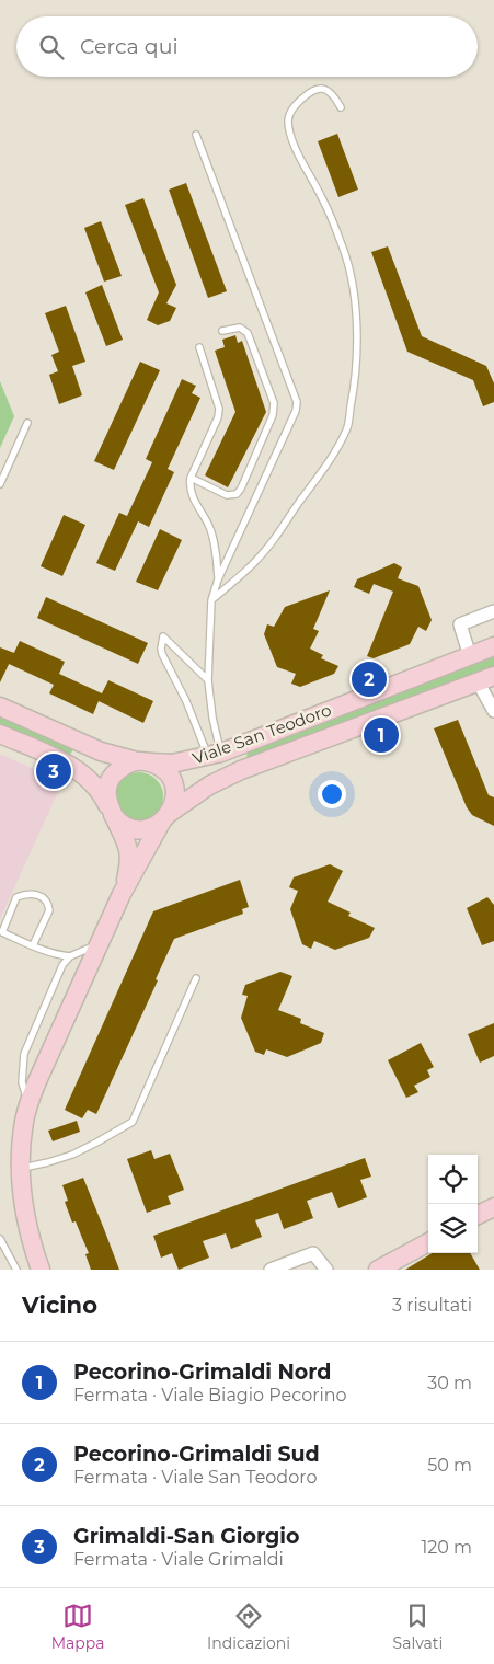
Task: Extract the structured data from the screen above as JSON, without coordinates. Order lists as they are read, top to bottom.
{
  "streets": {
    "main road": ["Viale San Teodoro"]
  },
  "page": {
    "search": "Cerca qui",
    "pins": ["2", "1", "3"],
    "heading": ["Vicino", "3 risultati"],
    "list": [
      {
        "mark": "1",
        "name": "Pecorino-Grimaldi Nord",
        "note": "Fermata · Viale Biagio Pecorino",
        "value": "30 m"
      },
      {
        "mark": "2",
        "name": "Pecorino-Grimaldi Sud",
        "note": "Fermata · Viale San Teodoro",
        "value": "50 m"
      },
      {
        "mark": "3",
        "name": "Grimaldi-San Giorgio",
        "note": "Fermata · Viale Grimaldi",
        "value": "120 m"
      }
    ],
    "nav": ["Mappa", "Indicazioni", "Salvati"]
  }
}
